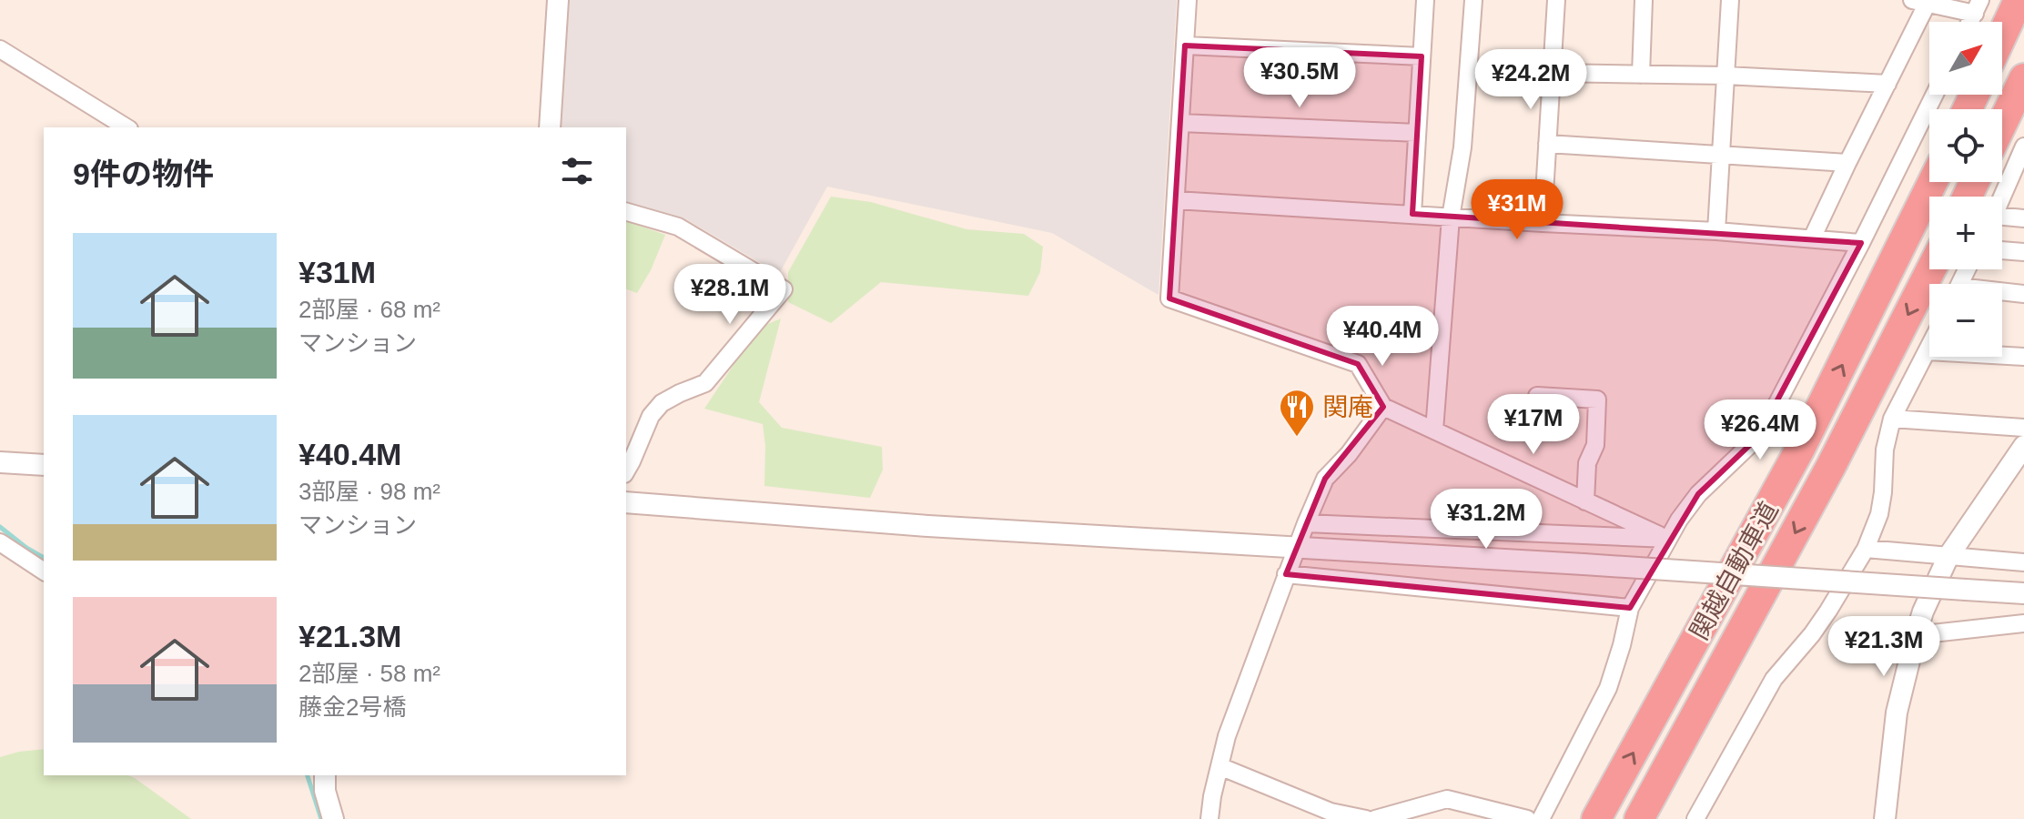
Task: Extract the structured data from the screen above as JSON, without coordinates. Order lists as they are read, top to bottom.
{
  "streets": {
    "highway": ["関越自動車道"]
  },
  "places": {
    "restaurant": ["関庵"]
  },
  "north": "top right",
  "page": {
    "map_buttons": ["+", "−"],
    "price": [
      "¥30.5M",
      "¥24.2M",
      "¥31M",
      "¥28.1M",
      "¥40.4M",
      "¥17M",
      "¥26.4M",
      "¥31.2M",
      "¥21.3M"
    ],
    "heading": "9件の物件",
    "list": [
      {
        "name": "¥31M",
        "note": "2部屋 · 68 m² · マンション"
      },
      {
        "name": "¥40.4M",
        "note": "3部屋 · 98 m² · マンション"
      },
      {
        "name": "¥21.3M",
        "note": "2部屋 · 58 m² · 藤金2号橋"
      }
    ]
  }
}
